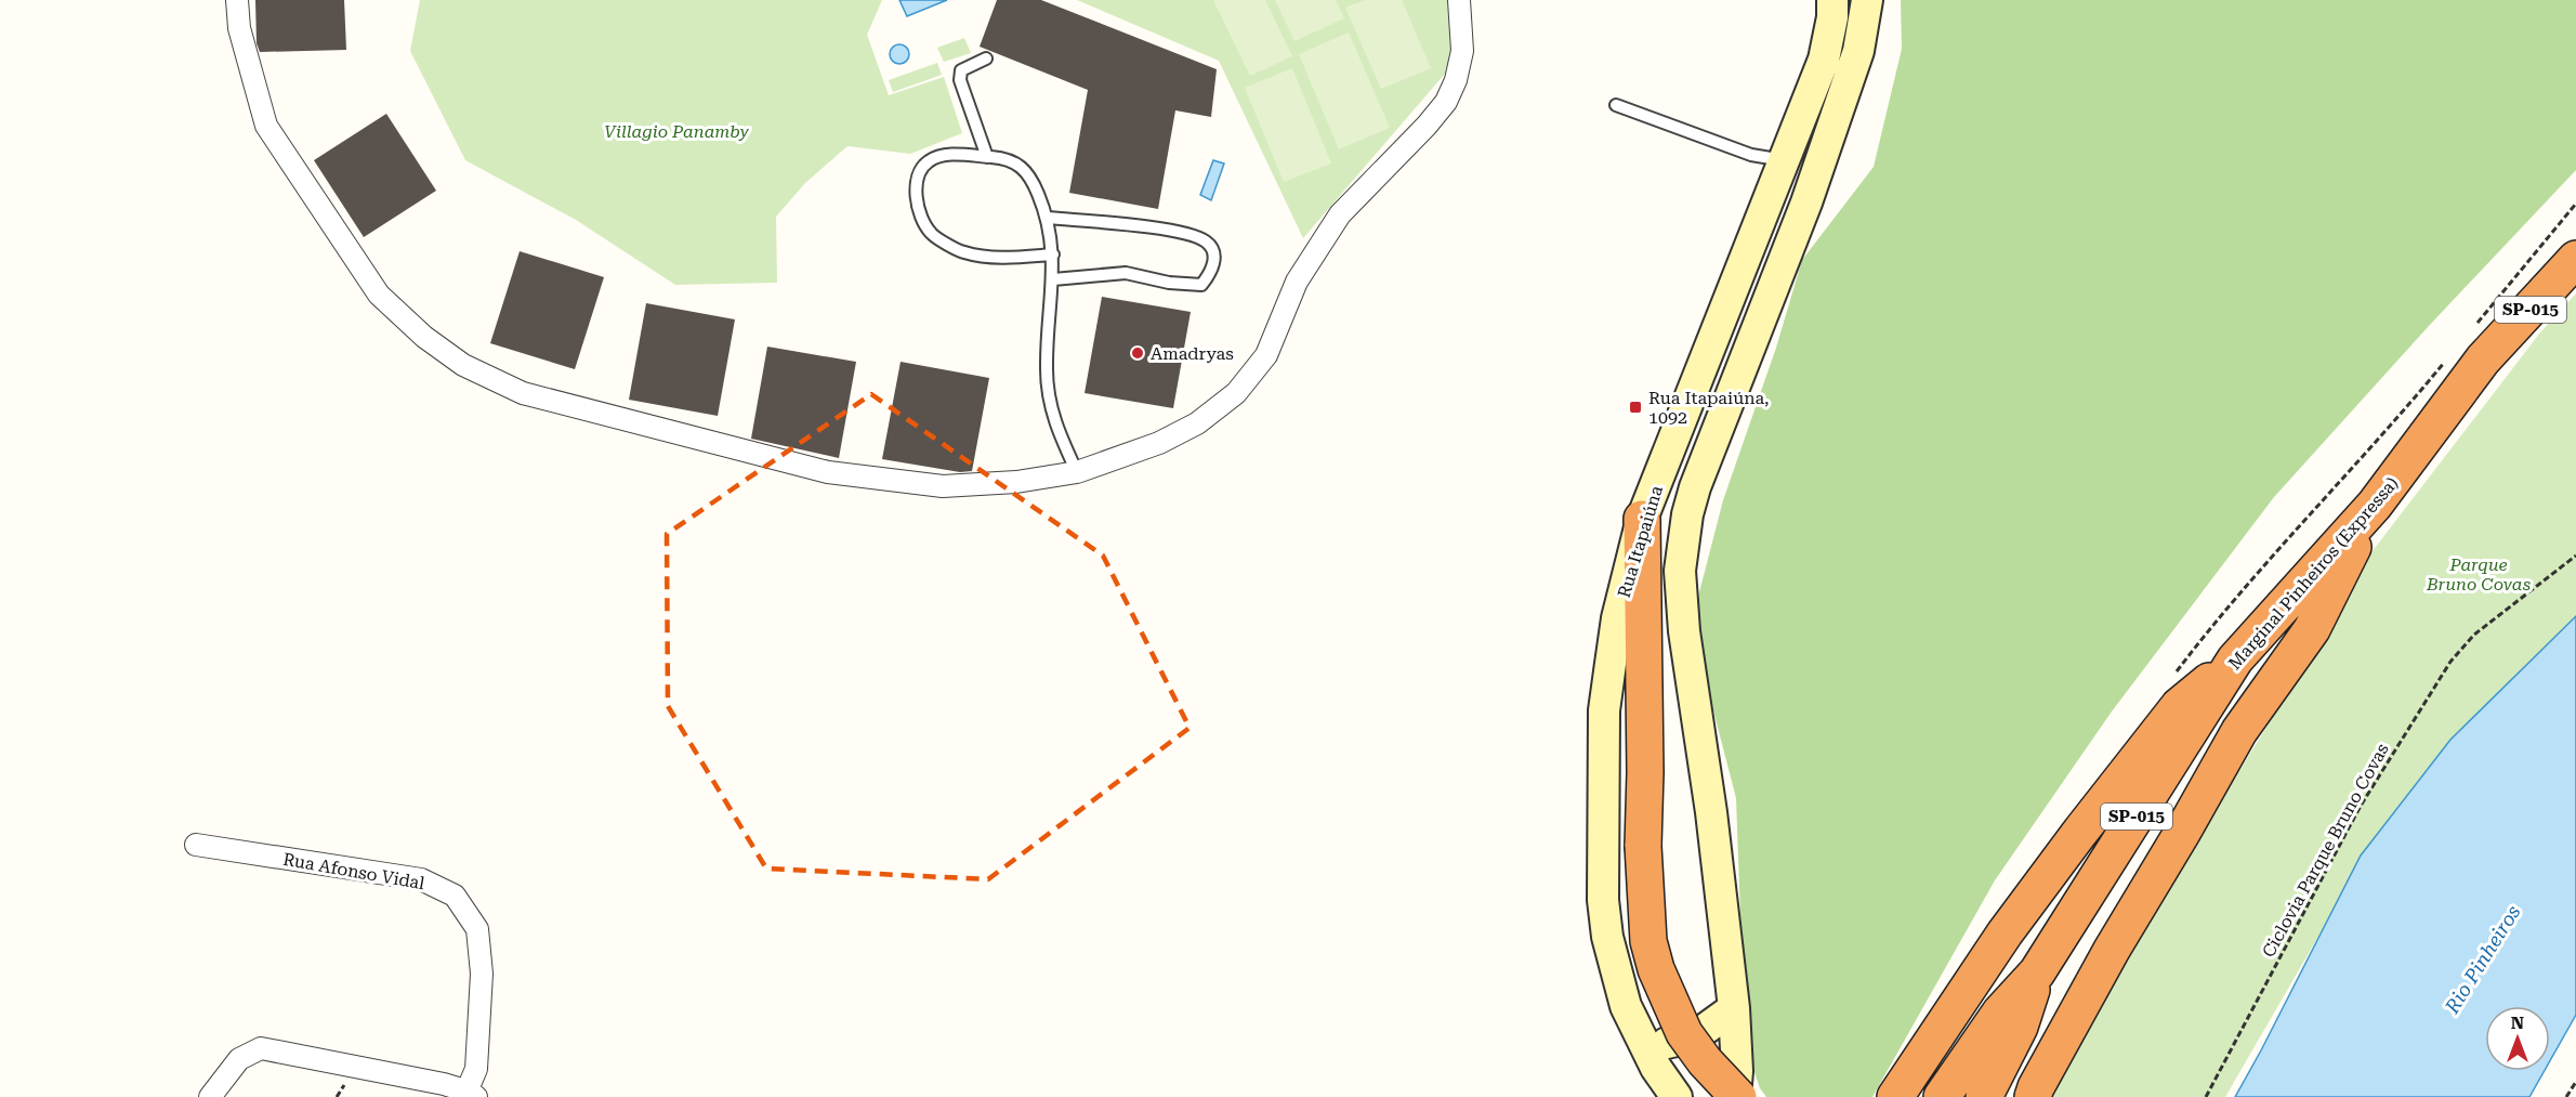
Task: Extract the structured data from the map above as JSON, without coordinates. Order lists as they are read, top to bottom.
{
  "streets": {
    "highway": ["SP-015", "Marginal Pinheiros (Expressa)"],
    "main road": ["Rua Itapaiúna"],
    "street": ["Rua Afonso Vidal"],
    "path": ["Ciclovia Parque Bruno Covas"]
  },
  "crossings": [
    ["SP-015", "Marginal Pinheiros (Expressa)"]
  ],
  "water": ["Rio Pinheiros"],
  "parks": ["Villagio Panamby", "Parque Bruno Covas"],
  "places": {
    "other": ["Amadryas"],
    "transit": ["Rua Itapaiúna, 1092"]
  },
  "north": "top"
}
